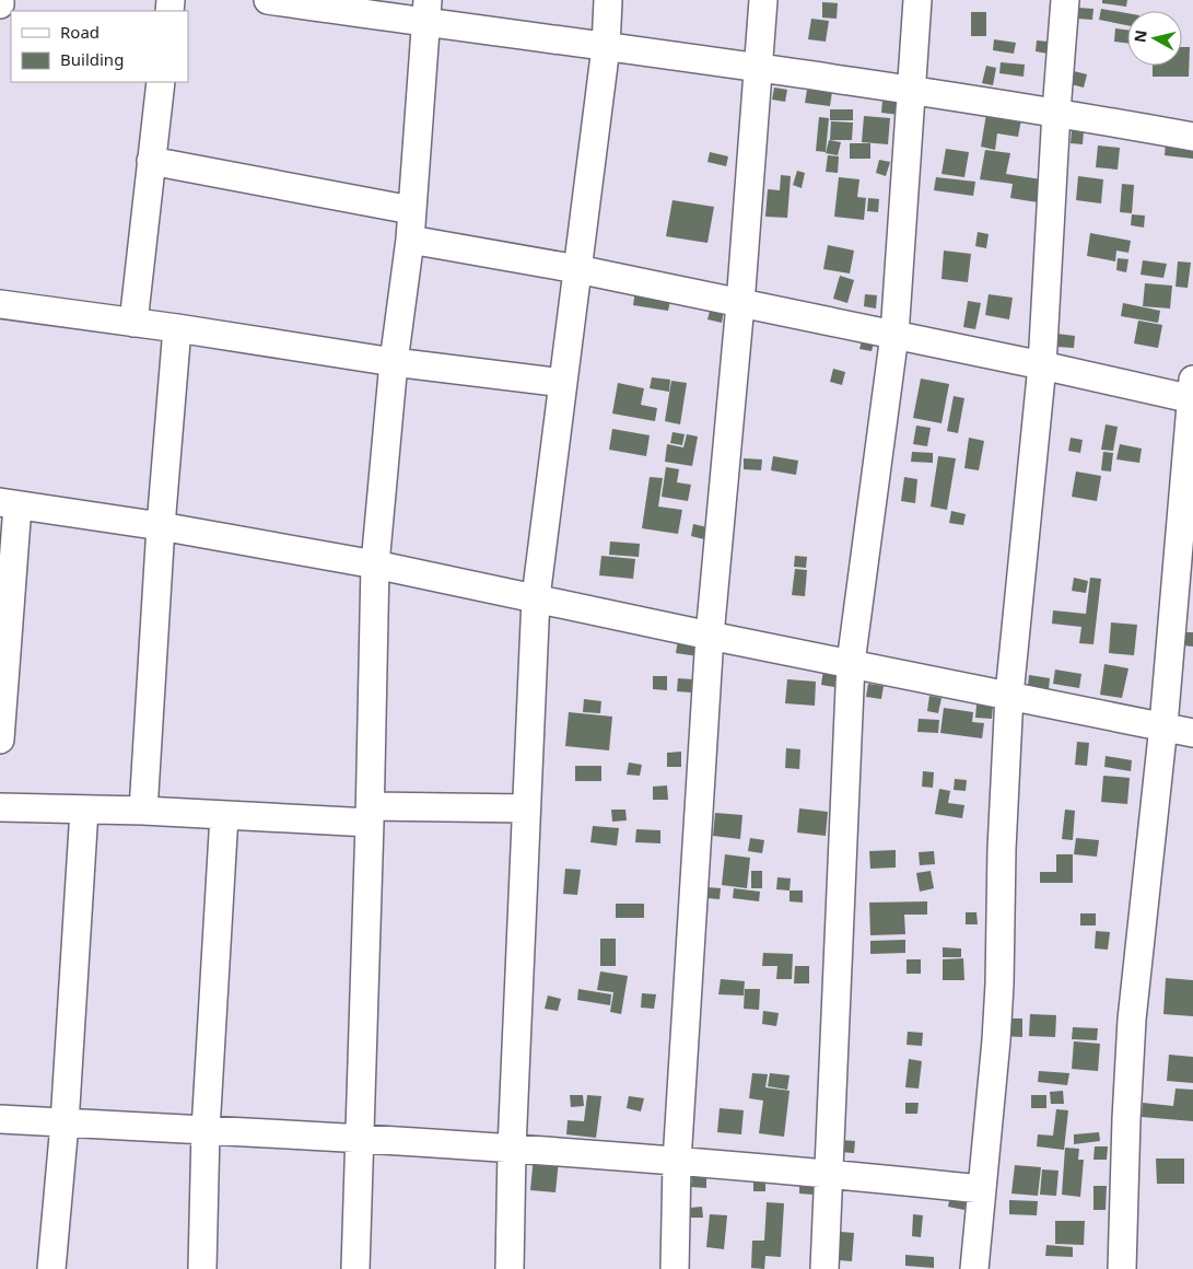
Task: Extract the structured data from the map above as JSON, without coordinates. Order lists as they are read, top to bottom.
{
  "legend": ["Road", "Building"],
  "north": "left"
}
